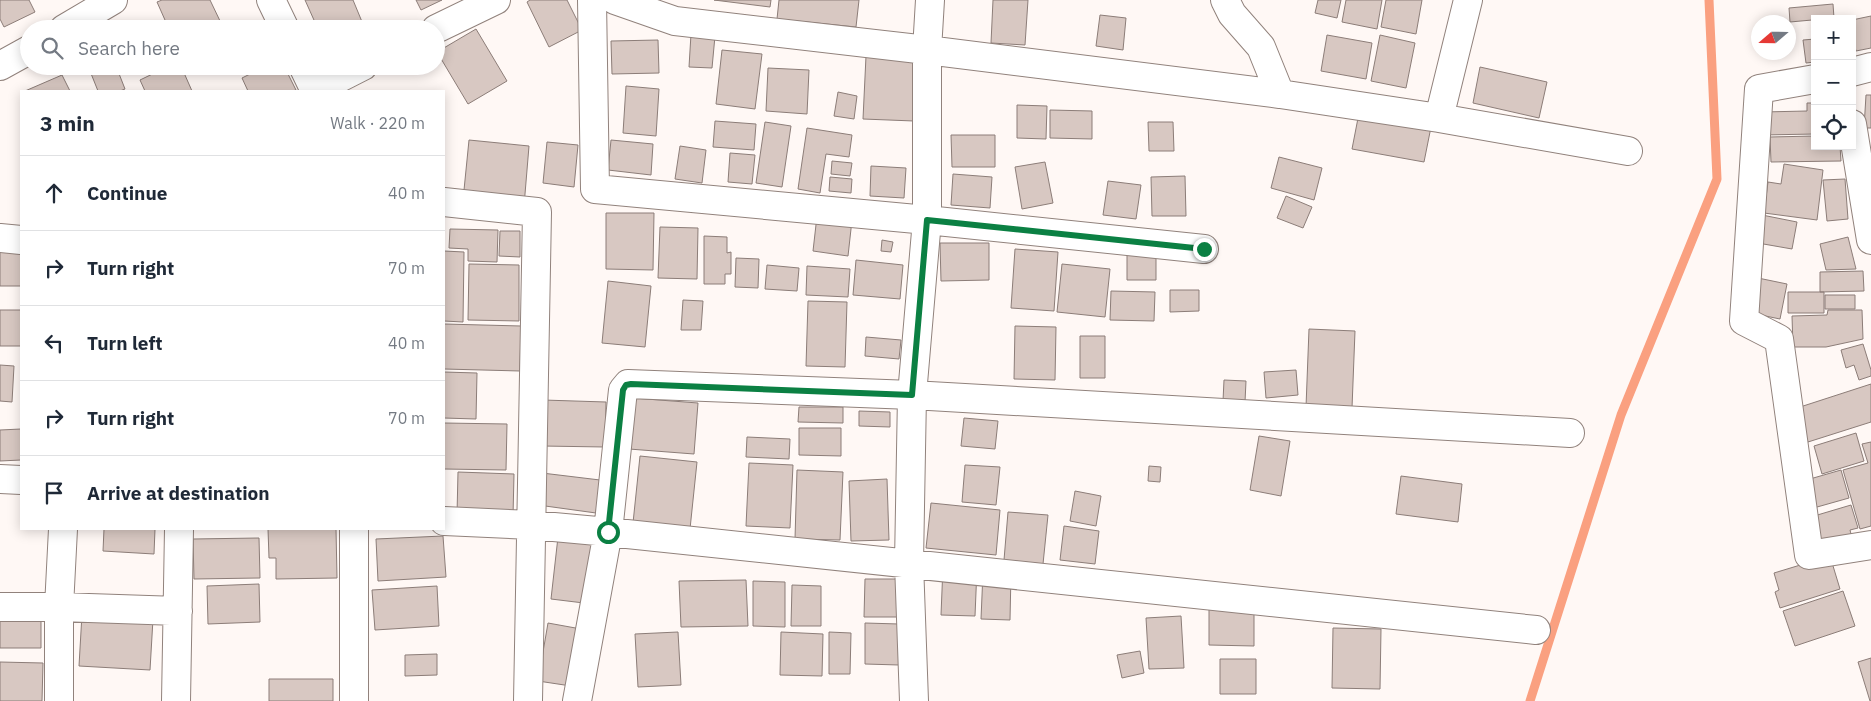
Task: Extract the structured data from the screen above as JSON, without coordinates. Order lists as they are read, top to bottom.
{
  "north": "left",
  "page": {
    "map_buttons": ["+", "−"],
    "search": "Search here",
    "heading": ["3 min", "Walk · 220 m"],
    "list": [
      ["Continue", "40 m"],
      ["Turn right", "70 m"],
      ["Turn left", "40 m"],
      ["Turn right", "70 m"],
      "Arrive at destination"
    ]
  }
}
